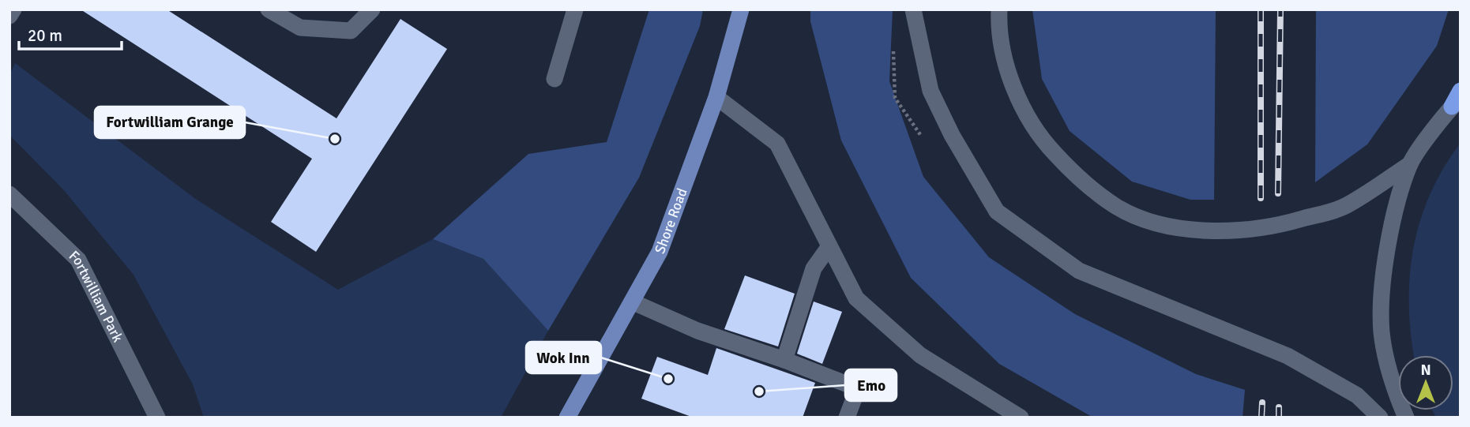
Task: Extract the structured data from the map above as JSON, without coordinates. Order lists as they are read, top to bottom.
{
  "streets": {
    "main road": ["Shore Road"],
    "street": ["Fortwilliam Park"]
  },
  "places": ["Fortwilliam Grange", "Wok Inn", "Emo"],
  "scale_bar": "20 m",
  "north": "top"
}
